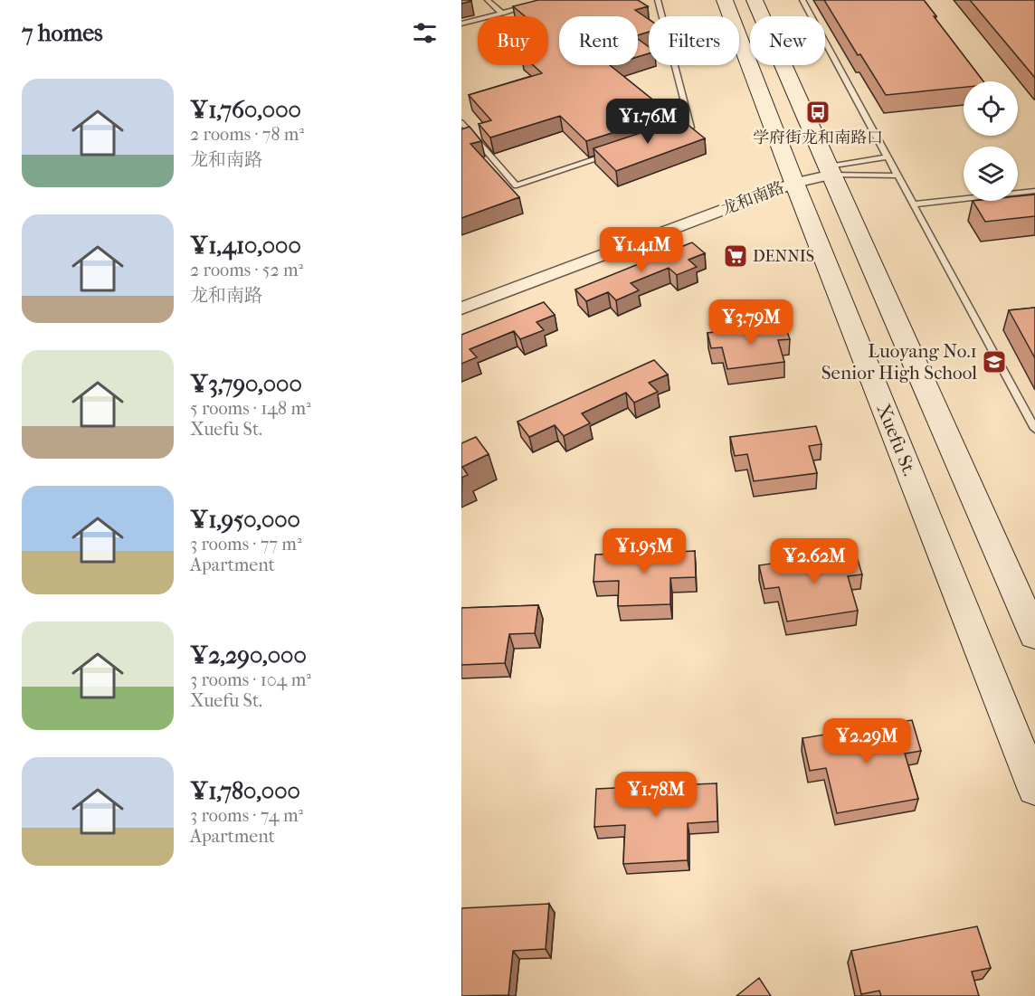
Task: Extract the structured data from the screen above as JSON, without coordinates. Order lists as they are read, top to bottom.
{
  "streets": {
    "main road": ["Xuefu St."],
    "street": ["龙和南路"]
  },
  "crossings": [
    ["龙和南路", "Xuefu St."]
  ],
  "places": {
    "bus stop": ["学府街龙和南路口"],
    "supermarket": ["DENNIS"],
    "school or university": ["Luoyang No.1 Senior High School"]
  },
  "page": {
    "heading": "7 homes",
    "chip": [
      "Buy",
      "Rent",
      "Filters",
      "New"
    ],
    "list": [
      {
        "name": "¥1,760,000",
        "note": "2 rooms · 78 m² · 龙和南路"
      },
      {
        "name": "¥1,410,000",
        "note": "2 rooms · 52 m² · 龙和南路"
      },
      {
        "name": "¥3,790,000",
        "note": "5 rooms · 148 m² · Xuefu St."
      },
      {
        "name": "¥1,950,000",
        "note": "3 rooms · 77 m² · Apartment"
      },
      {
        "name": "¥2,290,000",
        "note": "3 rooms · 104 m² · Xuefu St."
      },
      {
        "name": "¥1,780,000",
        "note": "3 rooms · 74 m² · Apartment"
      }
    ],
    "price": [
      "¥1.76M",
      "¥1.41M",
      "¥3.79M",
      "¥1.95M",
      "¥2.62M",
      "¥2.29M",
      "¥1.78M"
    ]
  }
}
